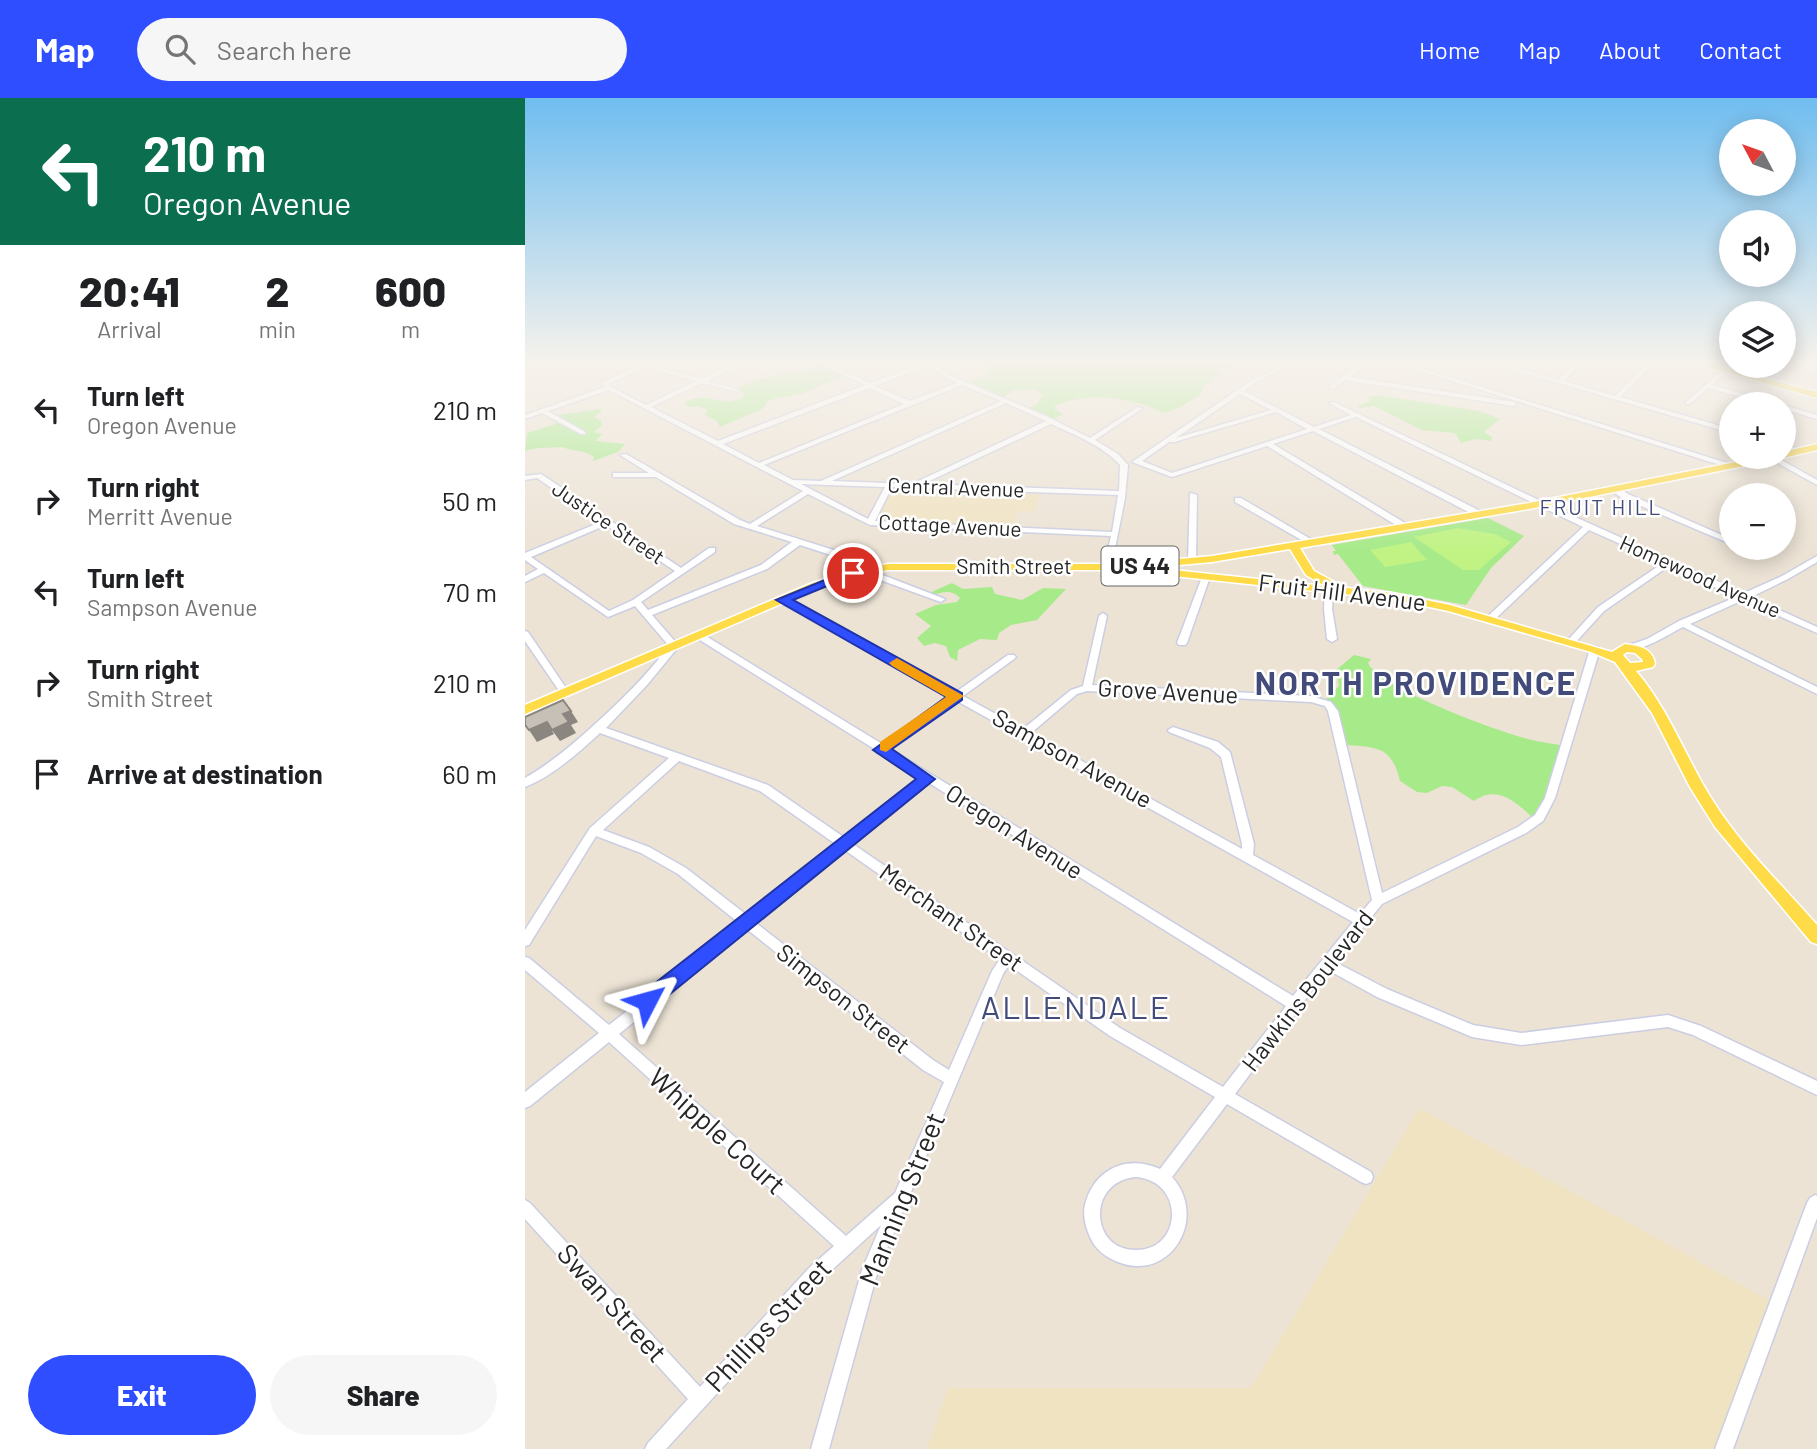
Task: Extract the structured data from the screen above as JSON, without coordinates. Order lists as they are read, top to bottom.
{
  "streets": {
    "main road": ["US 44", "Smith Street", "Fruit Hill Avenue"],
    "street": [
      "Central Avenue",
      "Justice Street",
      "Cottage Avenue",
      "Homewood Avenue",
      "Grove Avenue",
      "Sampson Avenue",
      "Oregon Avenue",
      "Merchant Street",
      "Hawkins Boulevard",
      "Simpson Street",
      "Whipple Court",
      "Manning Street",
      "Swan Street",
      "Phillips Street"
    ]
  },
  "crossings": [
    ["Central Avenue", "Cottage Avenue"],
    ["Smith Street", "Homewood Avenue"],
    ["Smith Street", "Fruit Hill Avenue"],
    ["Smith Street", "Sampson Avenue"],
    ["Smith Street", "Oregon Avenue"],
    ["Grove Avenue", "Sampson Avenue"],
    ["Grove Avenue", "Hawkins Boulevard"],
    ["Sampson Avenue", "Hawkins Boulevard"],
    ["Oregon Avenue", "Hawkins Boulevard"],
    ["Merchant Street", "Hawkins Boulevard"],
    ["Merchant Street", "Manning Street"],
    ["Simpson Street", "Manning Street"],
    ["Whipple Court", "Phillips Street"],
    ["Manning Street", "Phillips Street"],
    ["Swan Street", "Phillips Street"]
  ],
  "districts": ["FRUIT HILL", "NORTH PROVIDENCE", "ALLENDALE"],
  "north": "top left",
  "page": {
    "header": "Map",
    "search": "Search here",
    "nav": [
      "Home",
      "Map",
      "About",
      "Contact"
    ],
    "turn": ["210 m", "Oregon Avenue"],
    "map_buttons": ["+", "−"],
    "eta": [
      "20:41",
      "Arrival",
      "2",
      "min",
      "600",
      "m"
    ],
    "list": [
      {
        "name": "Turn left",
        "note": "Oregon Avenue",
        "value": "210 m"
      },
      {
        "name": "Turn right",
        "note": "Merritt Avenue",
        "value": "50 m"
      },
      {
        "name": "Turn left",
        "note": "Sampson Avenue",
        "value": "70 m"
      },
      {
        "name": "Turn right",
        "note": "Smith Street",
        "value": "210 m"
      },
      {
        "name": "Arrive at destination",
        "value": "60 m"
      }
    ],
    "buttons": ["Exit", "Share"]
  }
}
